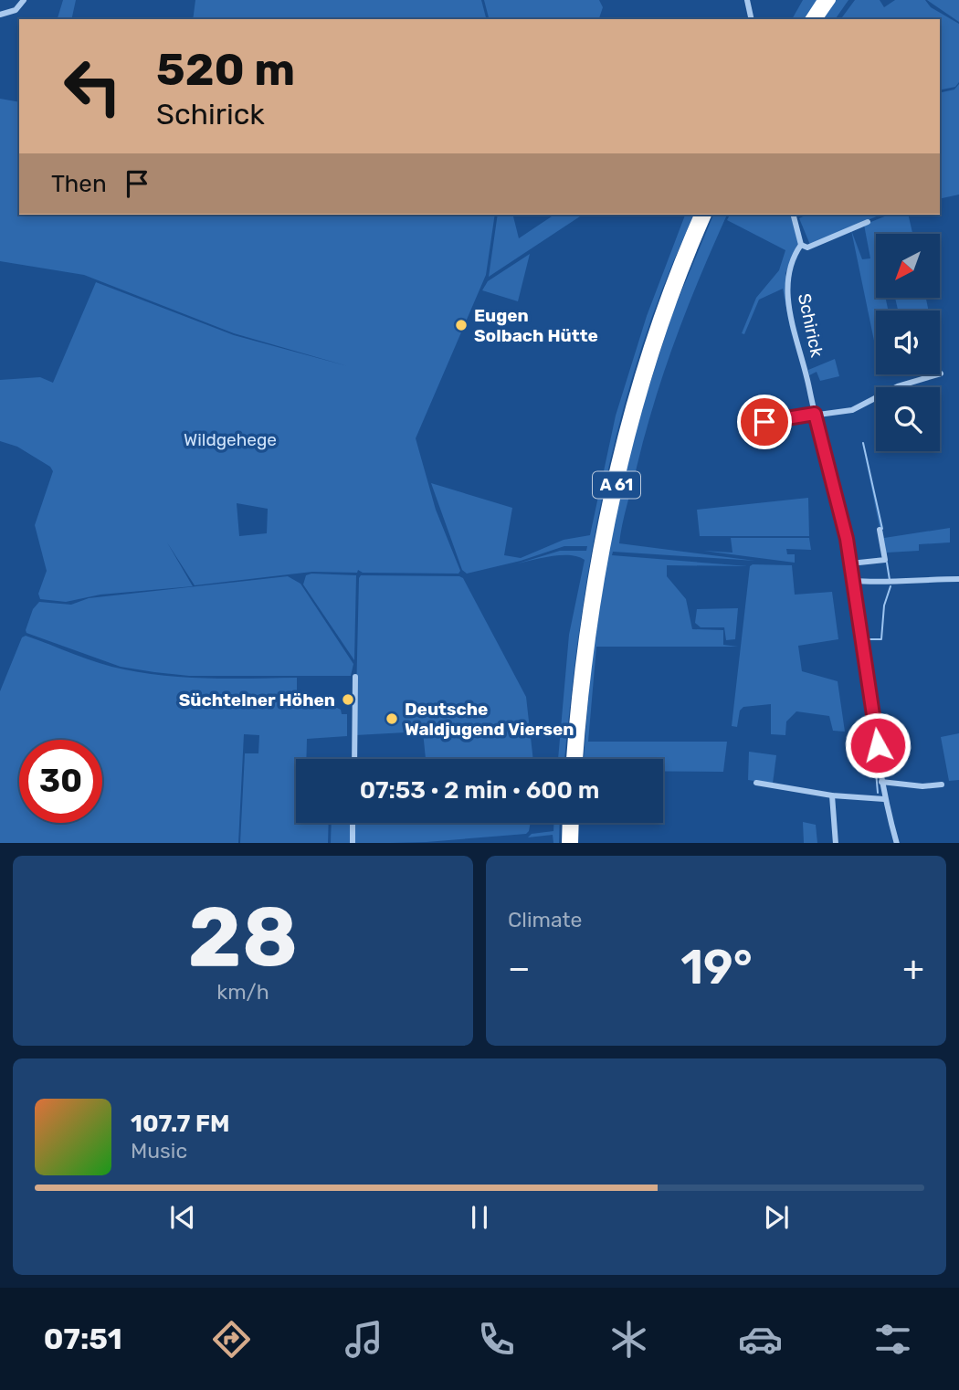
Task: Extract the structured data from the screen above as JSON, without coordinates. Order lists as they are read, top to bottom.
{
  "streets": {
    "highway": ["A 61"],
    "street": ["Schirick"]
  },
  "parks": ["Wildgehege"],
  "places": ["Eugen Solbach Hütte", "Süchtelner Höhen", "Deutsche Waldjugend Viersen"],
  "north": "bottom left",
  "page": {
    "turn": ["520 m", "Schirick"],
    "then": "Then",
    "limit": "30",
    "trip": "07:53 · 2 min · 600 m",
    "tile": [
      ["28", "km/h"],
      "Climate"
    ],
    "heat": ["−", "19°", "+"],
    "song": ["107.7 FM", "Music"],
    "tabs": "07:51"
  }
}
